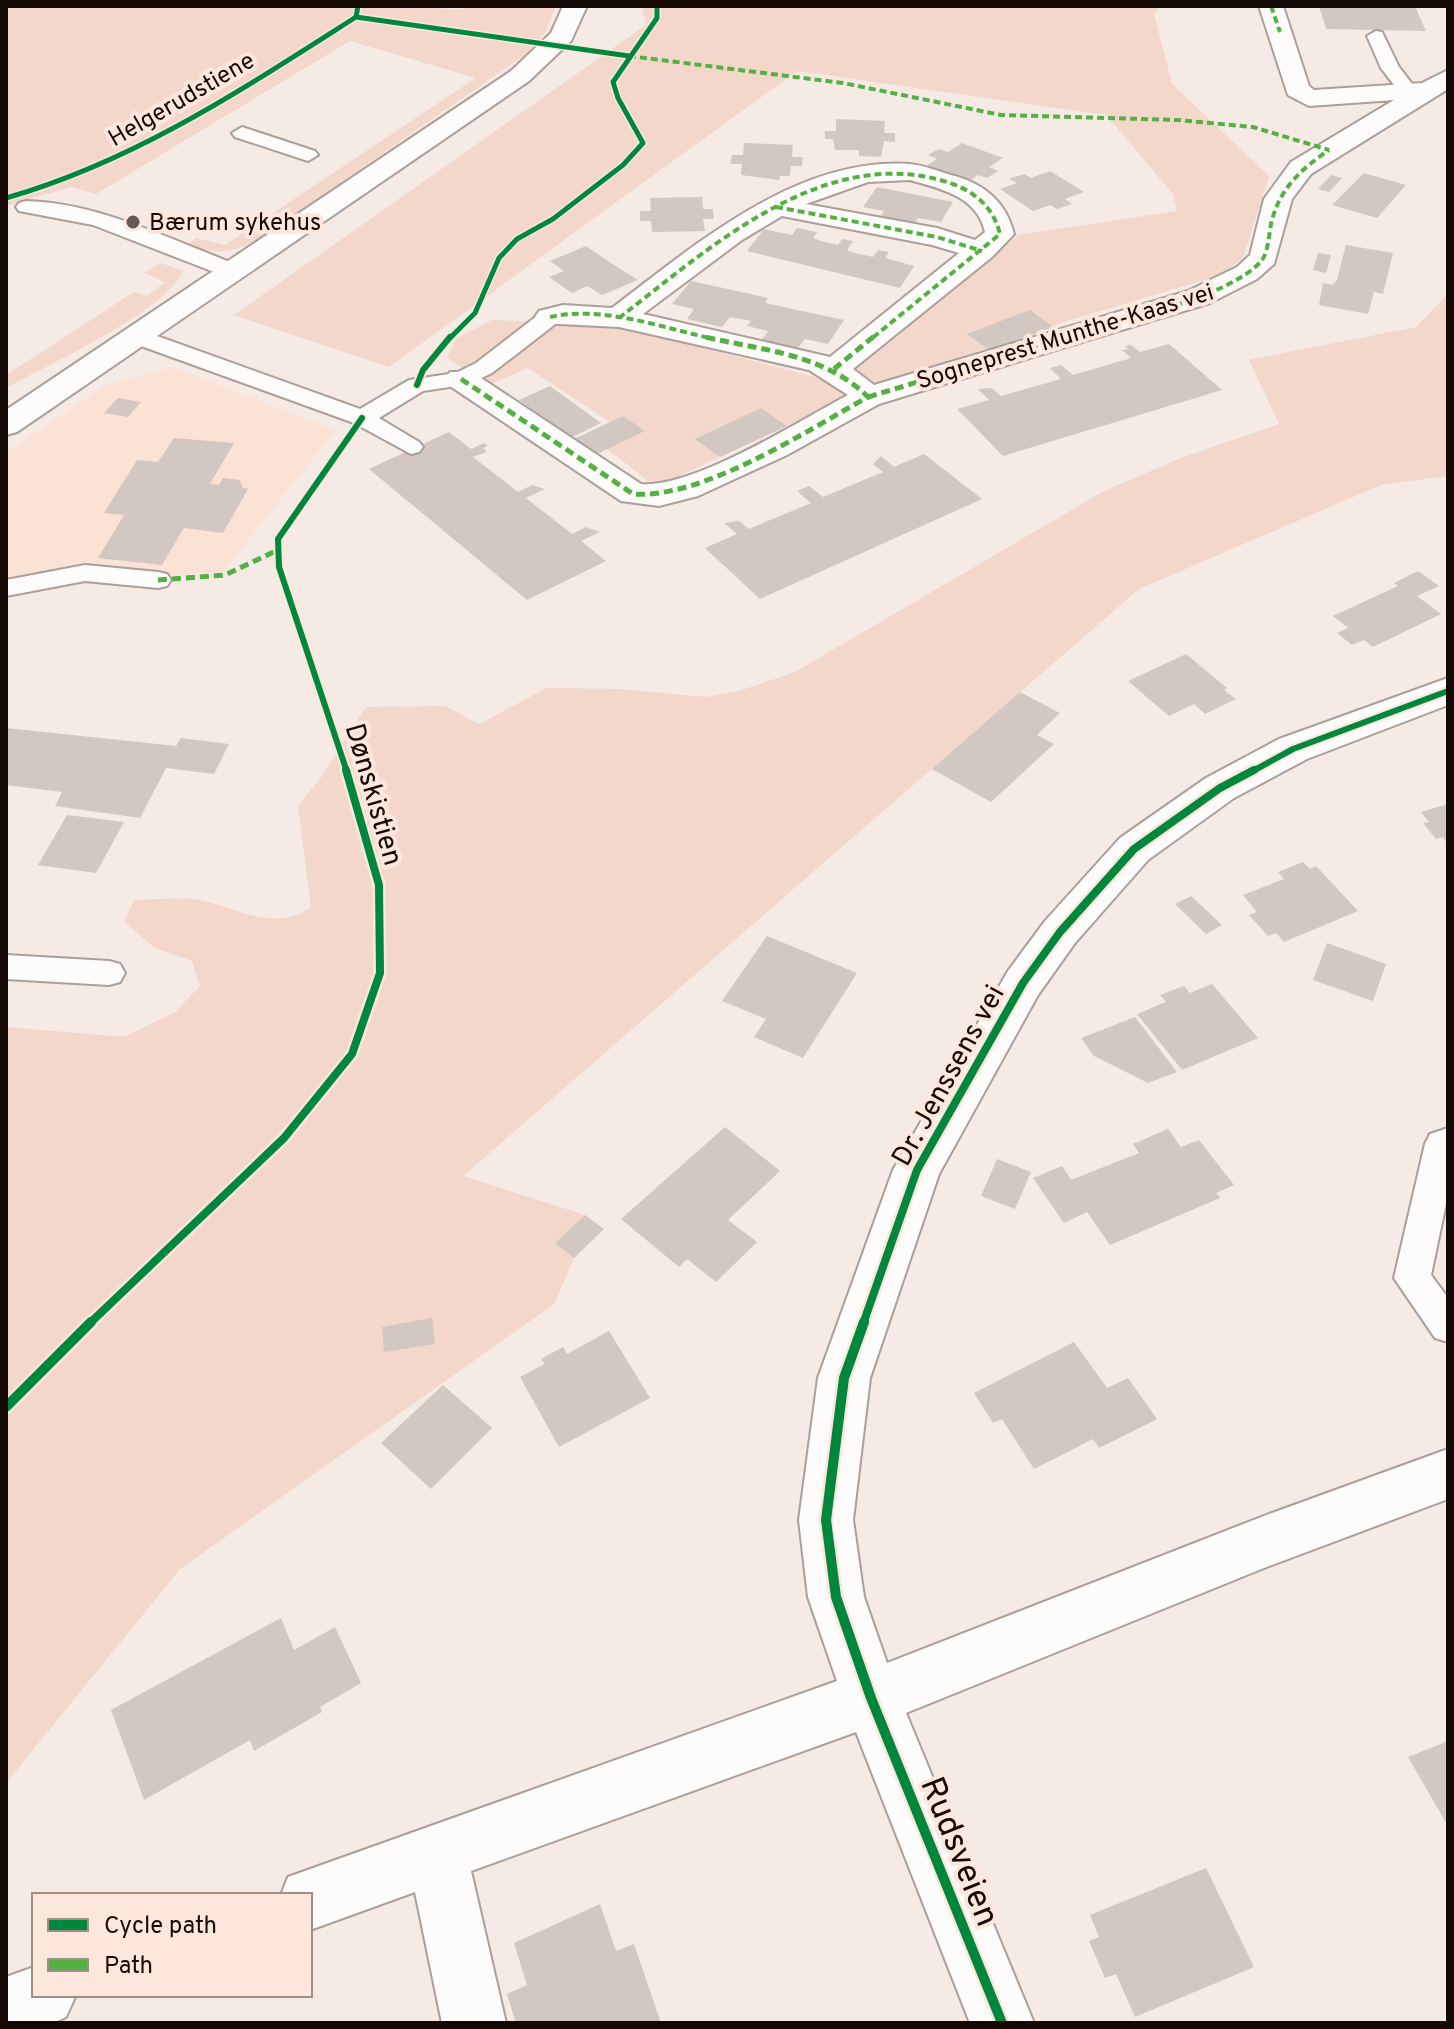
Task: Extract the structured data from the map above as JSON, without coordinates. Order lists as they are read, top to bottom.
{
  "streets": {
    "street": ["Sogneprest Munthe-Kaas vei", "Dr. Jenssens vei", "Rudsveien"],
    "cycle path": ["Helgerudstiene", "Dønskistien"]
  },
  "crossings": [
    ["Dr. Jenssens vei", "Rudsveien"]
  ],
  "places": ["Bærum sykehus"],
  "legend": ["Cycle path", "Path"]
}
